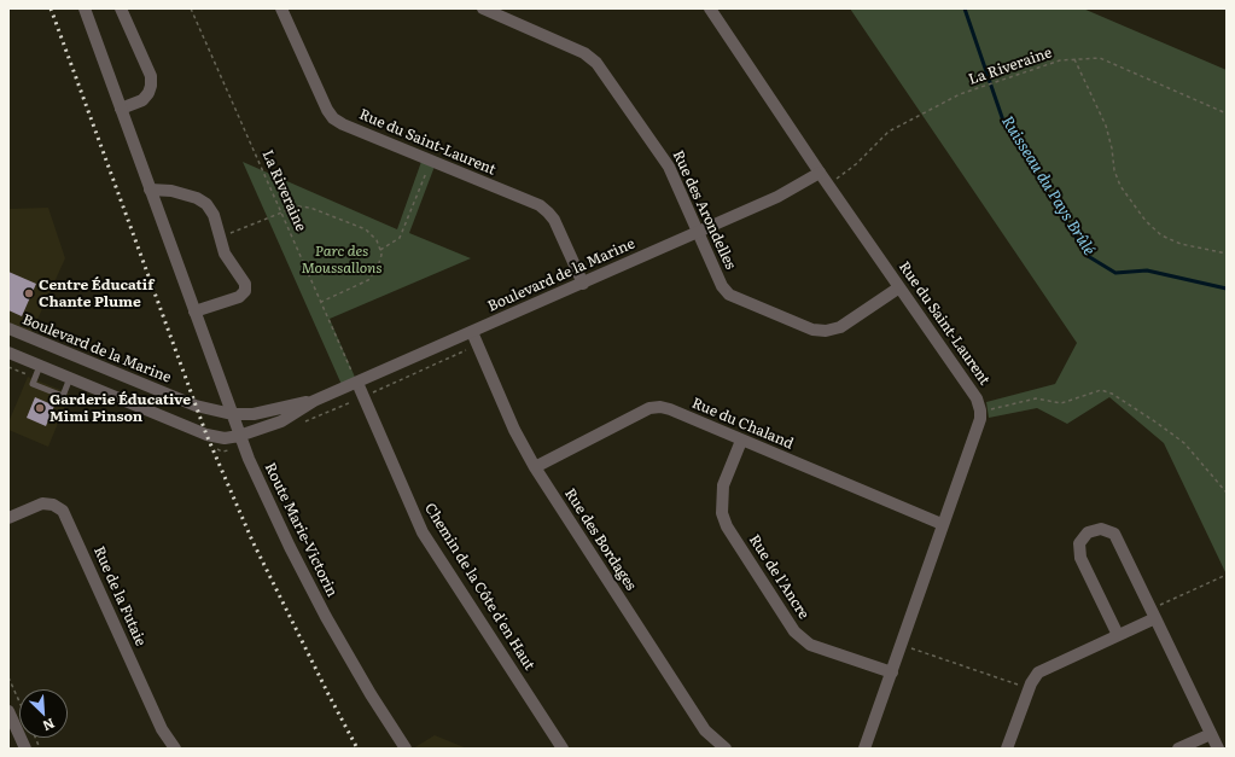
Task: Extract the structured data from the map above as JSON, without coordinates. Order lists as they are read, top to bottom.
{
  "streets": {
    "street": [
      "Rue du Saint-Laurent",
      "Rue des Arondelles",
      "Boulevard de la Marine",
      "Rue du Chaland",
      "Route Marie-Victorin",
      "Rue des Bordages",
      "Rue de l'Ancre",
      "Chemin de la Côte d'en Haut",
      "Rue de la Futaie"
    ],
    "path": ["La Riveraine"]
  },
  "crossings": [
    ["La Riveraine", "Rue du Saint-Laurent"],
    ["La Riveraine", "Boulevard de la Marine"],
    ["La Riveraine", "Chemin de la Côte d'en Haut"],
    ["Rue du Saint-Laurent", "Rue des Arondelles"],
    ["Rue du Saint-Laurent", "Boulevard de la Marine"],
    ["Rue des Arondelles", "Boulevard de la Marine"],
    ["Boulevard de la Marine", "Route Marie-Victorin"],
    ["Boulevard de la Marine", "Rue des Bordages"],
    ["Boulevard de la Marine", "Chemin de la Côte d'en Haut"],
    ["Rue du Chaland", "Rue des Bordages"],
    ["Rue du Chaland", "Rue de l'Ancre"]
  ],
  "water": ["Ruisseau du Pays Brûlé"],
  "parks": ["Parc des Moussallons"],
  "places": ["Centre Éducatif Chante Plume", "Garderie Éducative Mimi Pinson"],
  "north": "bottom right"
}
